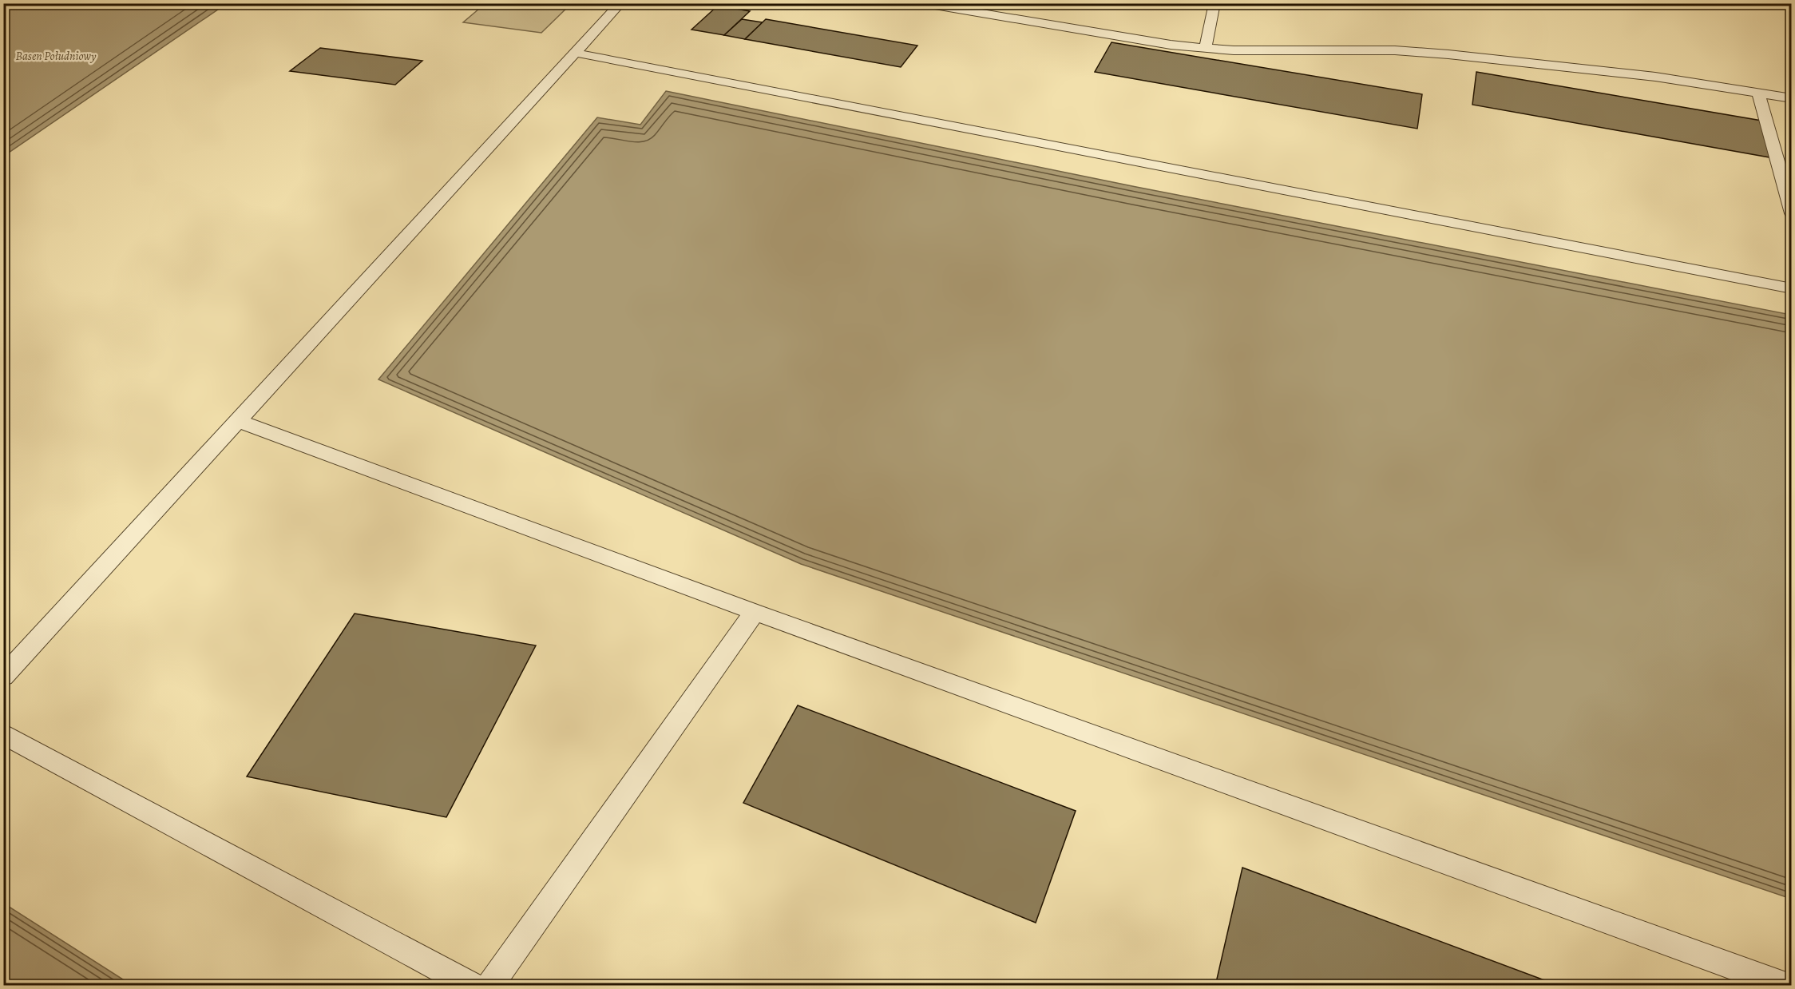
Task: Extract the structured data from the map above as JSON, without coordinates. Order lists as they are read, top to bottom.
{
  "water": ["Basen Południowy"]
}
